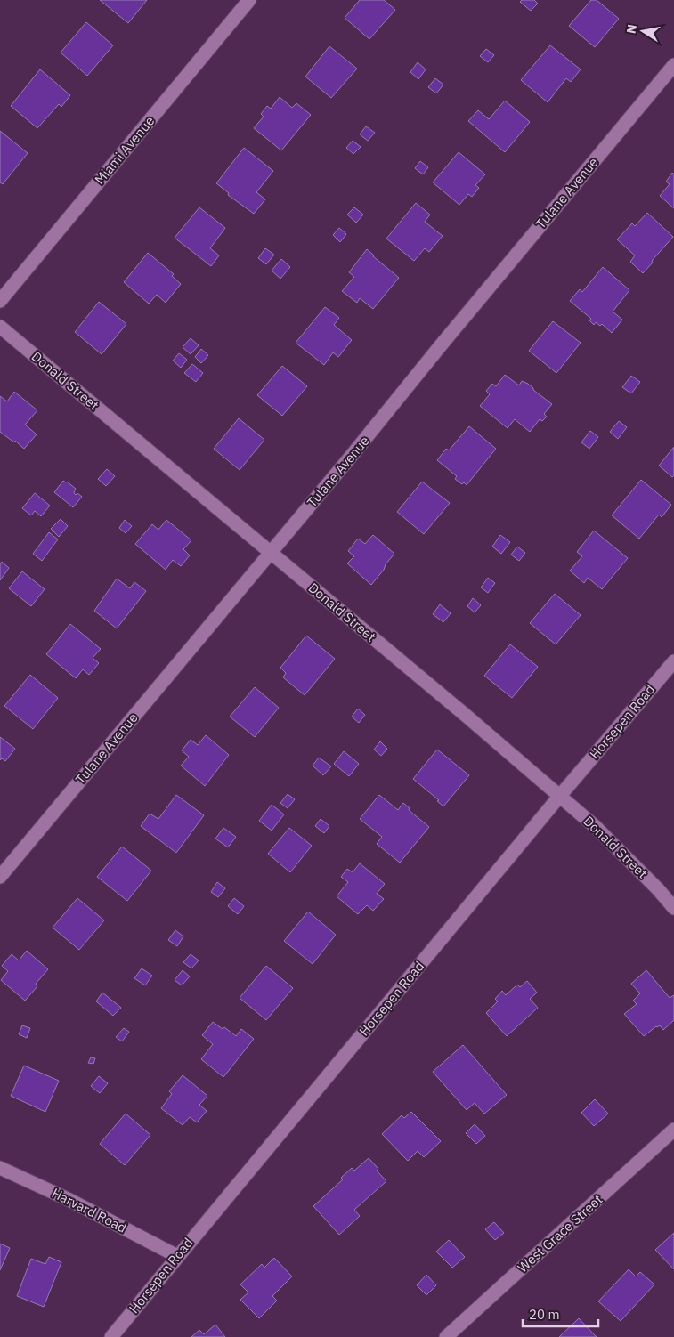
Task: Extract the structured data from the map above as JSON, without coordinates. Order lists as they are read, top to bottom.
{
  "streets": {
    "street": [
      "Miami Avenue",
      "Tulane Avenue",
      "Donald Street",
      "Horsepen Road",
      "Harvard Road",
      "West Grace Street"
    ]
  },
  "crossings": [
    ["Tulane Avenue", "Donald Street"],
    ["Donald Street", "Horsepen Road"],
    ["Horsepen Road", "Harvard Road"]
  ],
  "scale_bar": "20 m",
  "north": "left"
}
